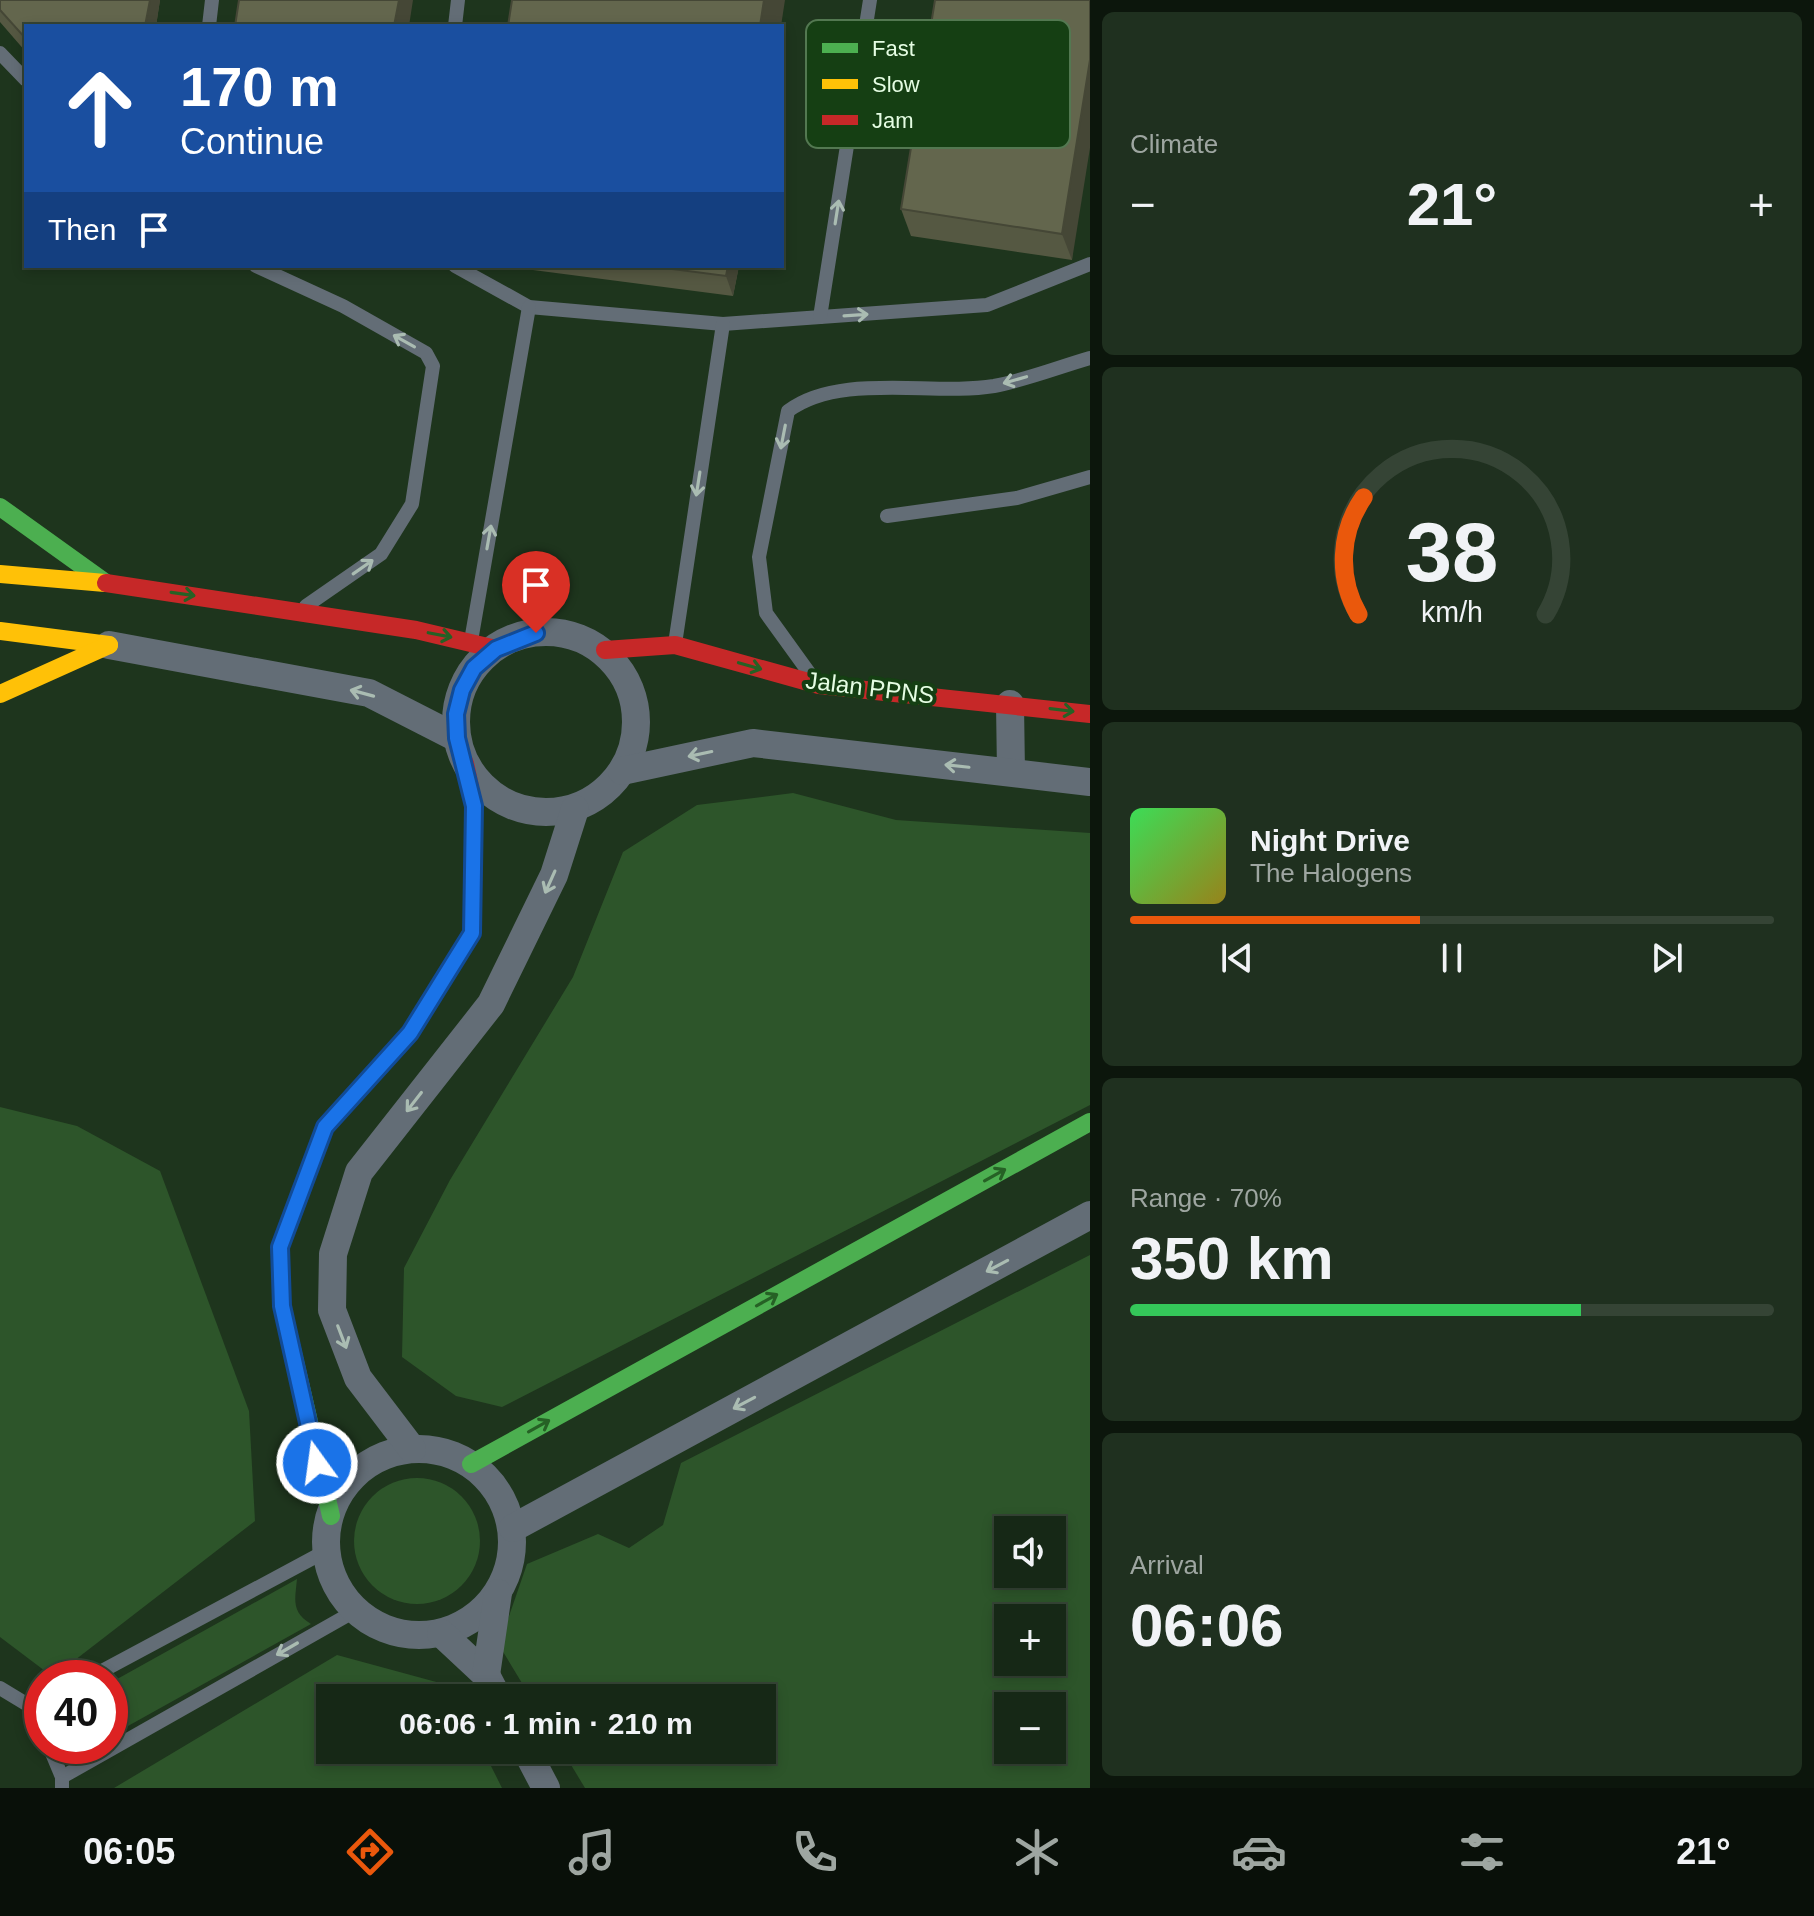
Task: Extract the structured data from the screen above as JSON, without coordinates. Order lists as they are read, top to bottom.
{
  "streets": {
    "main road": ["Jalan PPNS"]
  },
  "one_way": ["Jalan PPNS"],
  "legend": ["Fast", "Slow", "Jam"],
  "page": {
    "tile": [
      "Climate",
      ["Range · 70%", "350 km"],
      ["Arrival", "06:06"]
    ],
    "turn": ["170 m", "Continue"],
    "heat": ["−", "21°", "+"],
    "then": "Then",
    "song": ["Night Drive", "The Halogens"],
    "map_buttons": ["+", "−"],
    "limit": "40",
    "trip": "06:06 · 1 min · 210 m",
    "tabs": ["06:05", "21°"],
    "gauge": ["38", "km/h"]
  }
}
